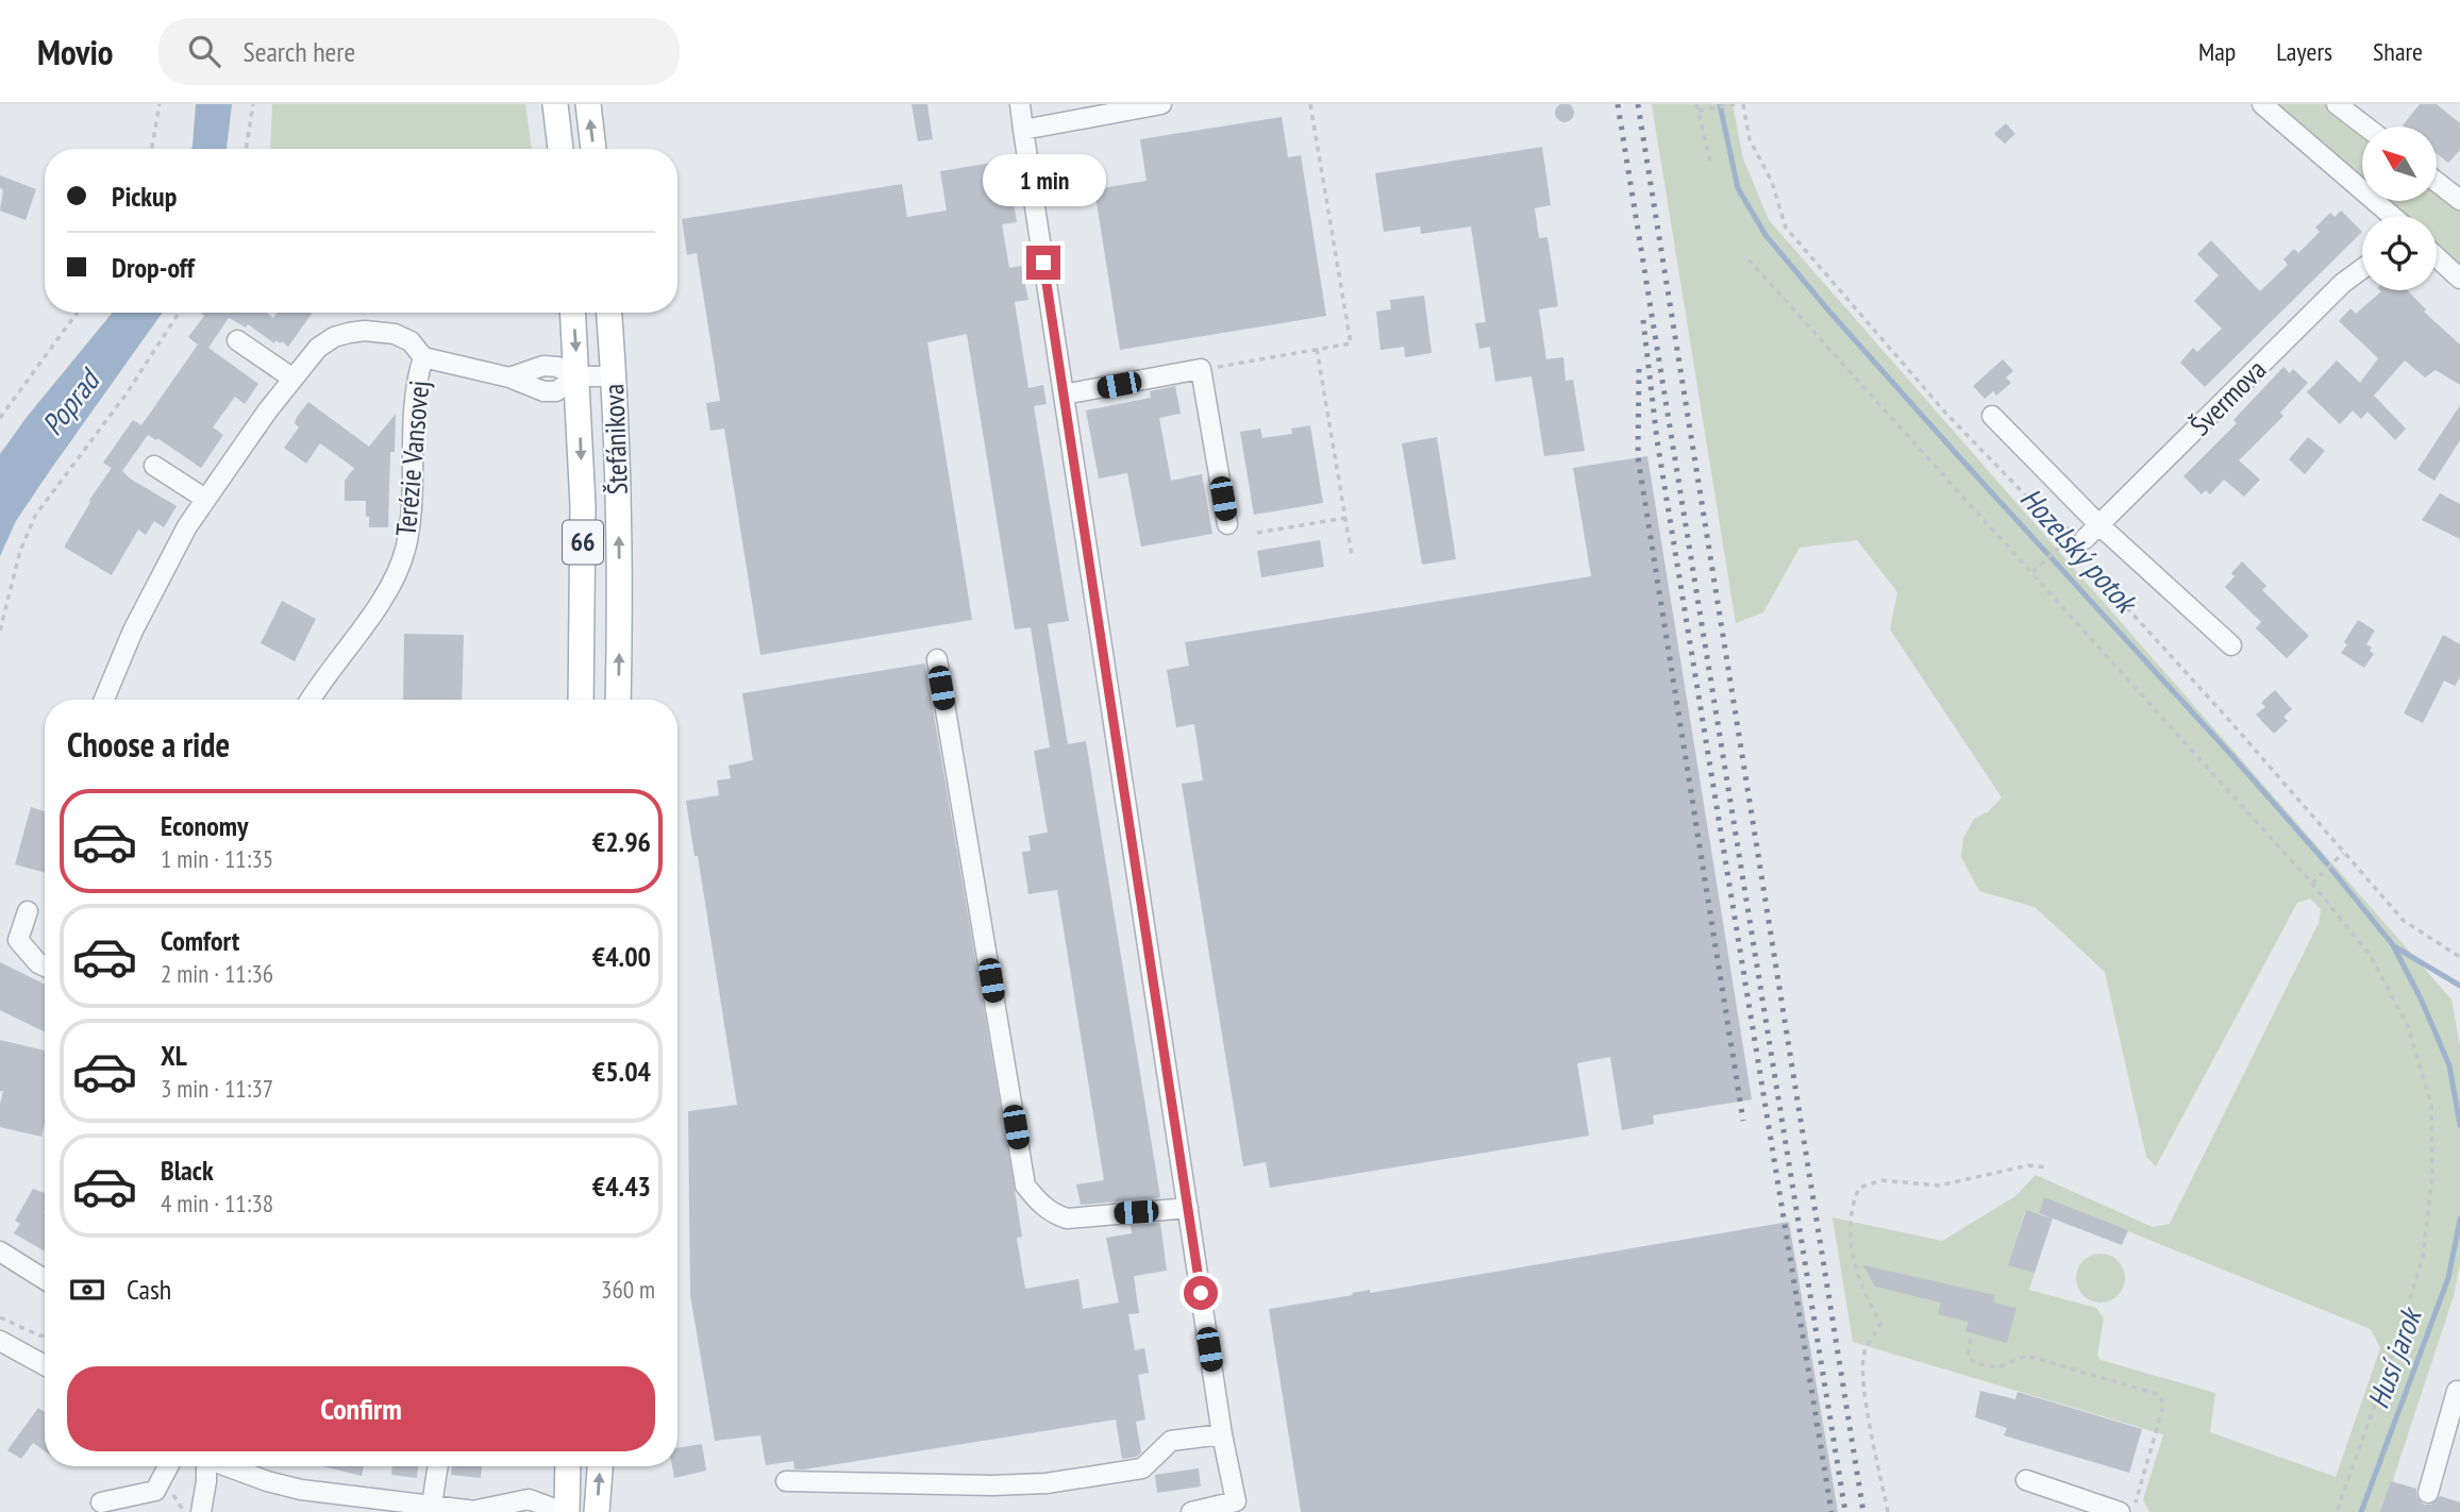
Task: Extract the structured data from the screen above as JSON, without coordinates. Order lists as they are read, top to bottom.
{
  "streets": {
    "main road": ["Štefánikova", "66"],
    "street": ["Švermova", "Terézie Vansovej"]
  },
  "crossings": [
    ["Štefánikova", "Terézie Vansovej"]
  ],
  "water": ["Poprad", "Hozelský potok", "Husí jarok"],
  "north": "top left",
  "page": {
    "header": "Movio",
    "search": "Search here",
    "nav": ["Map", "Layers", "Share"],
    "banner": ["Pickup", "Drop-off"],
    "bubble": "1 min",
    "heading": "Choose a ride",
    "list": [
      {
        "name": "Economy",
        "note": "1 min · 11:35",
        "value": "€2.96"
      },
      {
        "name": "Comfort",
        "note": "2 min · 11:36",
        "value": "€4.00"
      },
      {
        "name": "XL",
        "note": "3 min · 11:37",
        "value": "€5.04"
      },
      {
        "name": "Black",
        "note": "4 min · 11:38",
        "value": "€4.43"
      }
    ],
    "pay": ["Cash", "360 m"],
    "buttons": "Confirm"
  }
}
